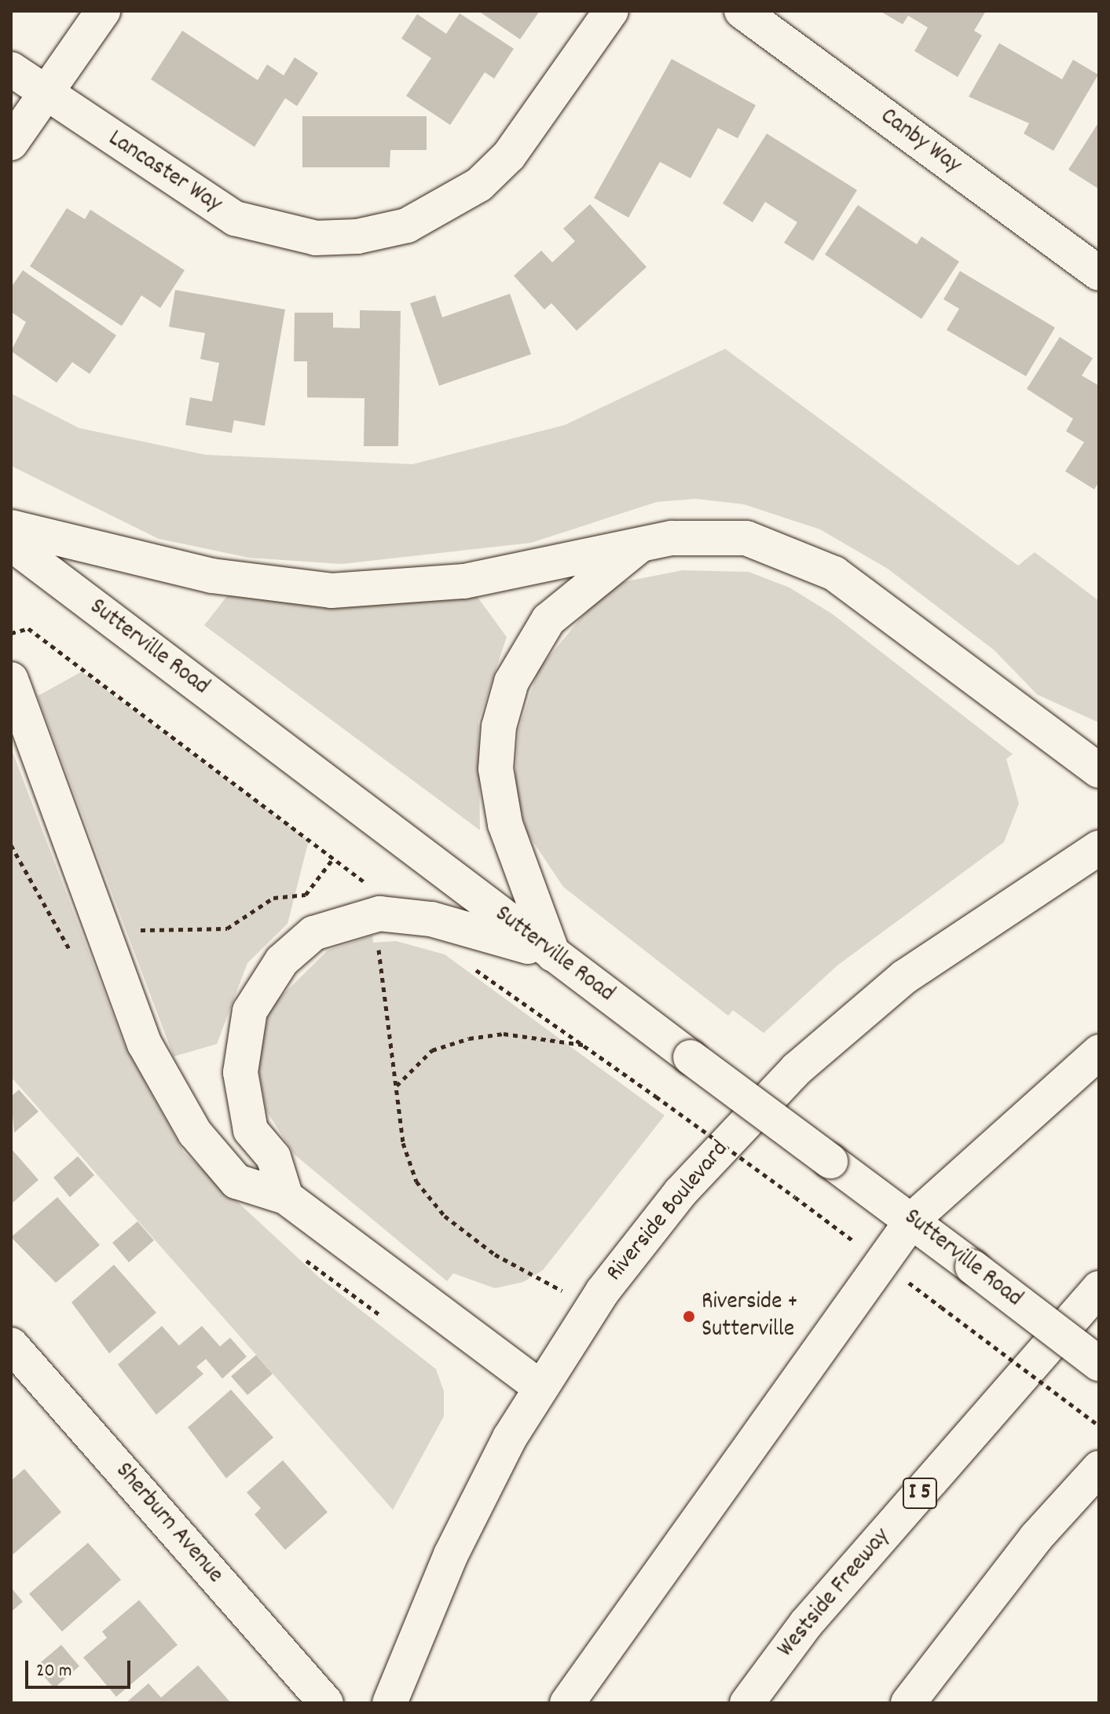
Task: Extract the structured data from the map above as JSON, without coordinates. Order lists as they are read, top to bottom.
{
  "streets": {
    "main road": [
      "Canby Way",
      "Lancaster Way",
      "Sutterville Road",
      "Riverside Boulevard",
      "I 5",
      "Sherburn Avenue",
      "Westside Freeway"
    ]
  },
  "places": ["Riverside + Sutterville"],
  "scale_bar": "20 m"
}
